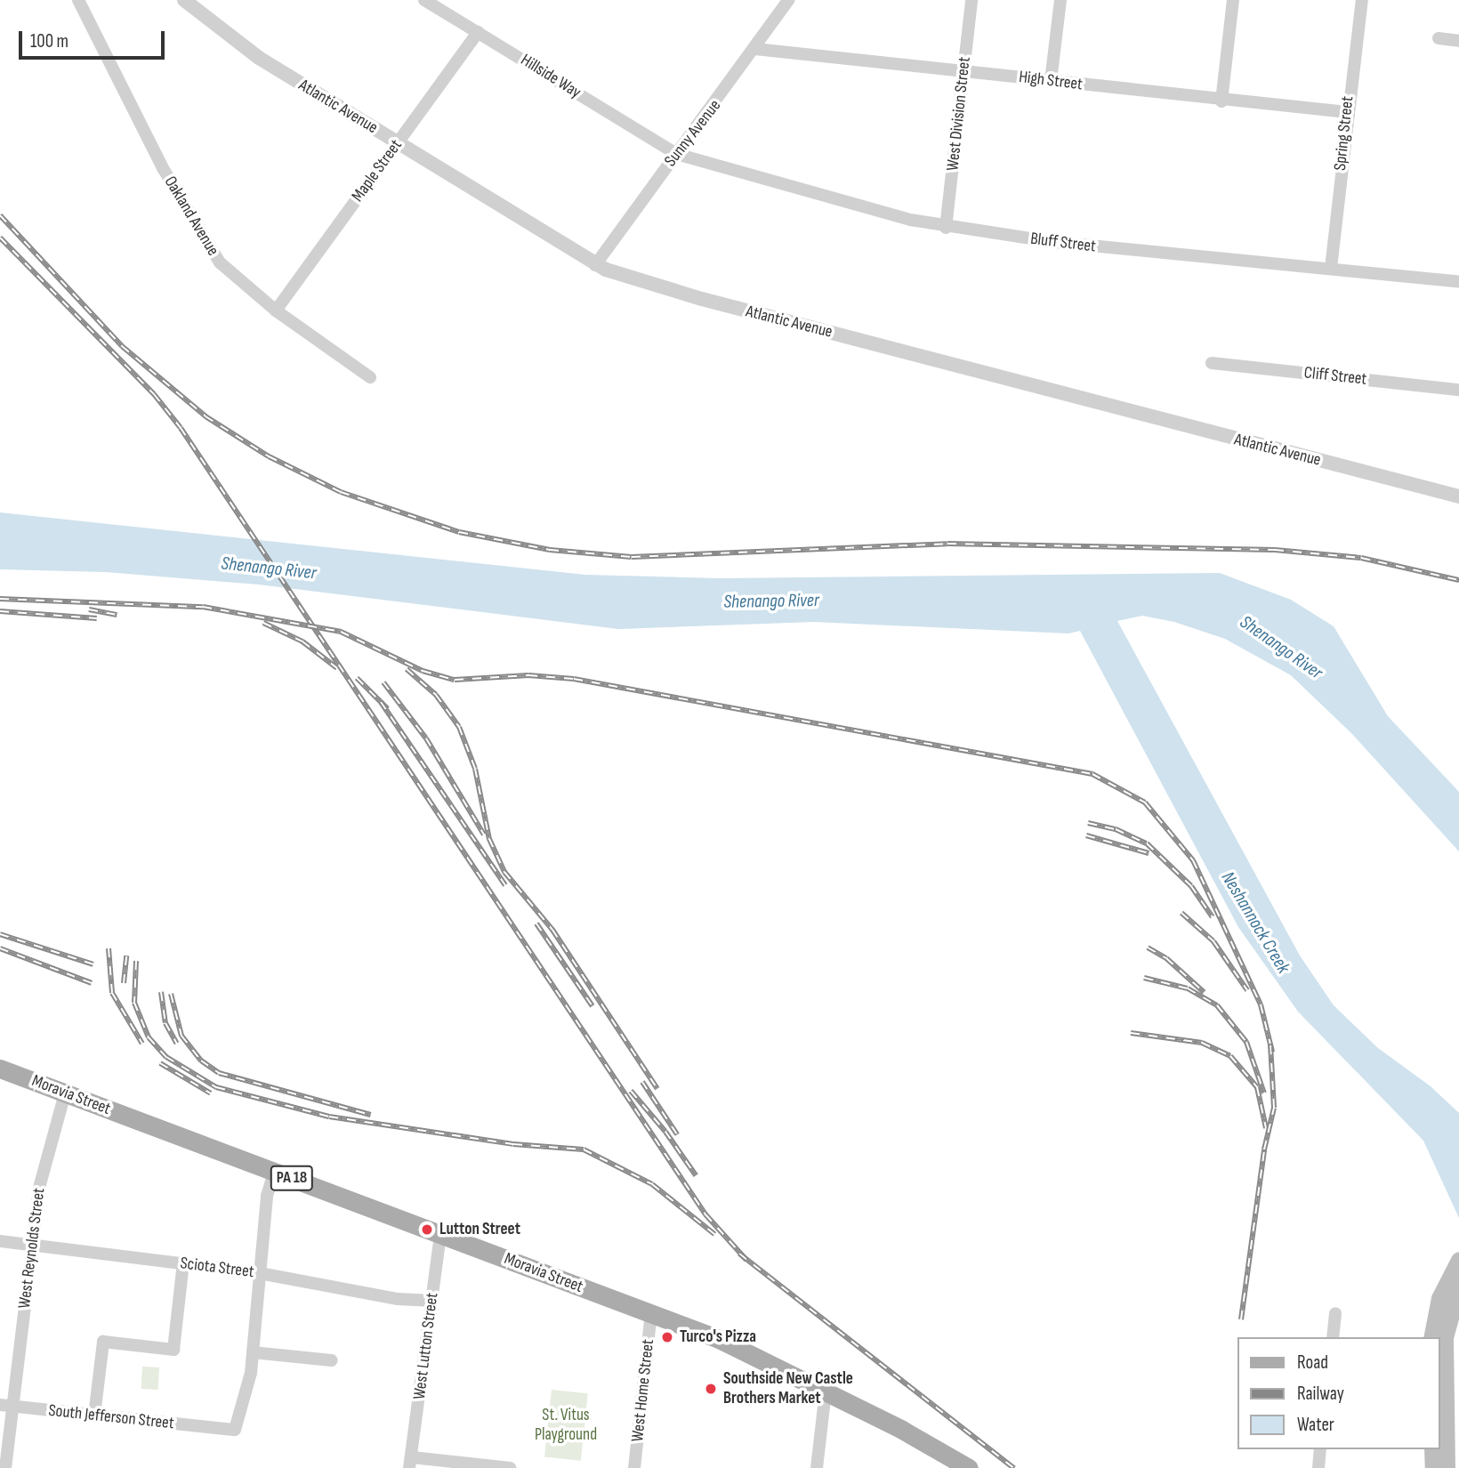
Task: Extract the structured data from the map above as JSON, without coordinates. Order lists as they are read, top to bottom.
{
  "streets": {
    "main road": ["Moravia Street", "PA 18"],
    "street": [
      "Hillside Way",
      "High Street",
      "Atlantic Avenue",
      "West Division Street",
      "Sunny Avenue",
      "Spring Street",
      "Maple Street",
      "Oakland Avenue",
      "Bluff Street",
      "Cliff Street",
      "West Reynolds Street",
      "Sciota Street",
      "West Lutton Street",
      "West Home Street",
      "South Jefferson Street"
    ]
  },
  "crossings": [
    ["Hillside Way", "Sunny Avenue"],
    ["Hillside Way", "Maple Street"],
    ["Hillside Way", "Bluff Street"],
    ["High Street", "West Division Street"],
    ["High Street", "Sunny Avenue"],
    ["High Street", "Spring Street"],
    ["Atlantic Avenue", "Sunny Avenue"],
    ["Atlantic Avenue", "Maple Street"],
    ["West Division Street", "Bluff Street"],
    ["Sunny Avenue", "Bluff Street"],
    ["Spring Street", "Bluff Street"],
    ["Maple Street", "Oakland Avenue"],
    ["Moravia Street", "West Reynolds Street"],
    ["Moravia Street", "West Lutton Street"],
    ["Moravia Street", "West Home Street"],
    ["West Reynolds Street", "Sciota Street"],
    ["West Reynolds Street", "South Jefferson Street"],
    ["Sciota Street", "West Lutton Street"]
  ],
  "water": ["Shenango River", "Neshannock Creek"],
  "parks": ["St. Vitus Playground"],
  "places": ["Lutton Street", "Turco's Pizza", "Southside New Castle Brothers Market"],
  "legend": ["Road", "Railway", "Water"],
  "scale_bar": "100 m"
}
